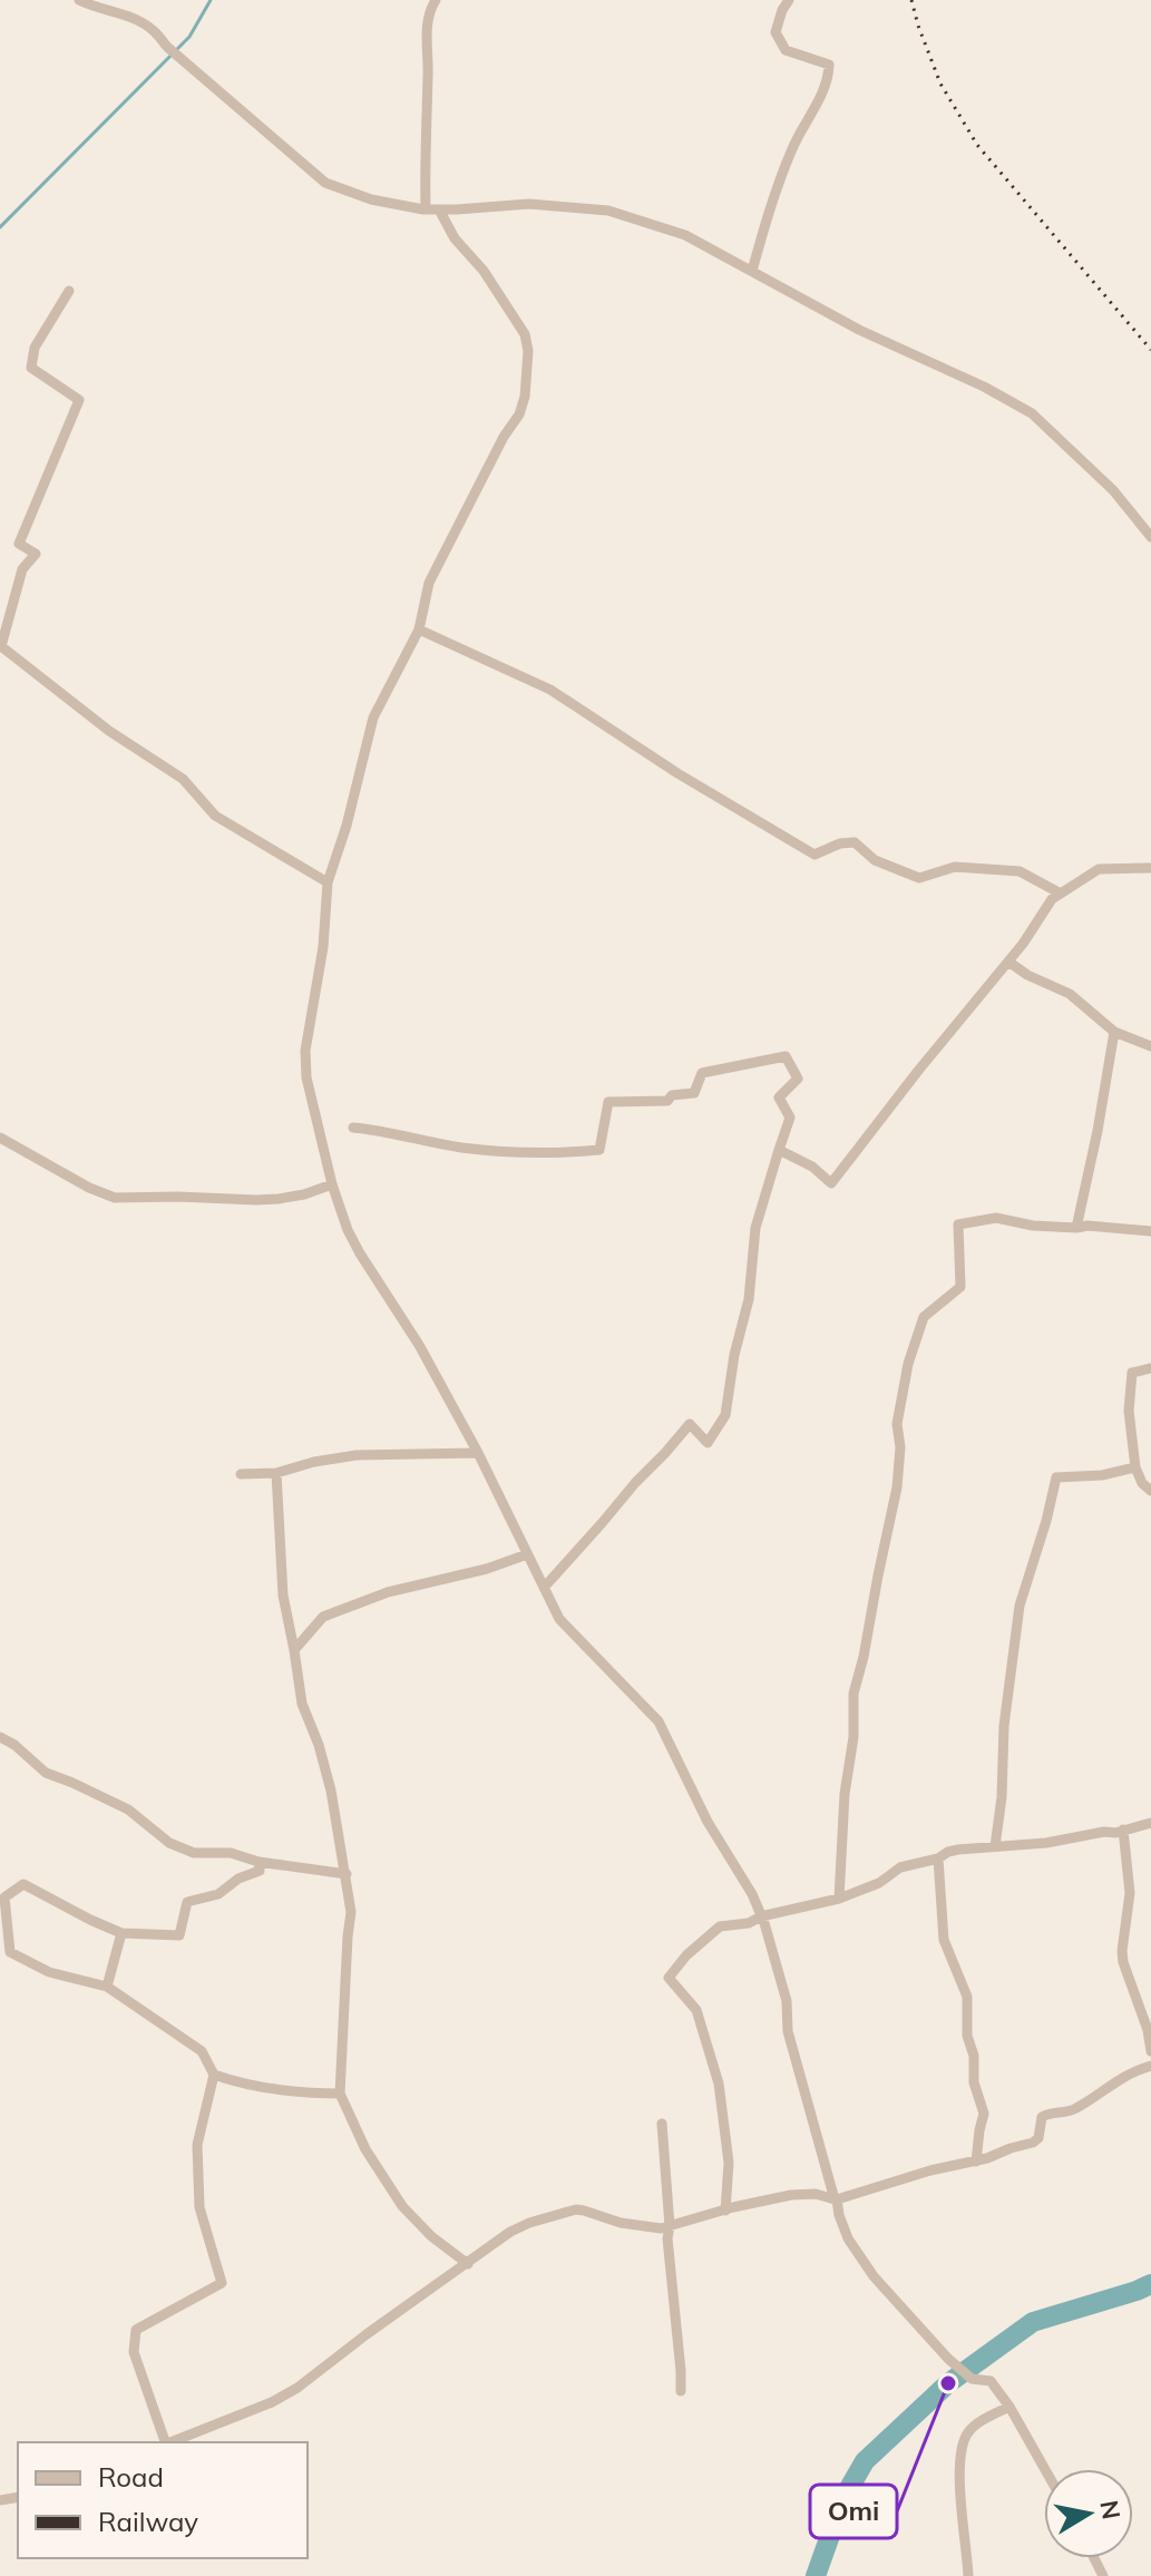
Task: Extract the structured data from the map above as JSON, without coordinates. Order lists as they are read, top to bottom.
{
  "places": ["Omi"],
  "legend": ["Road", "Railway"],
  "north": "right"
}
